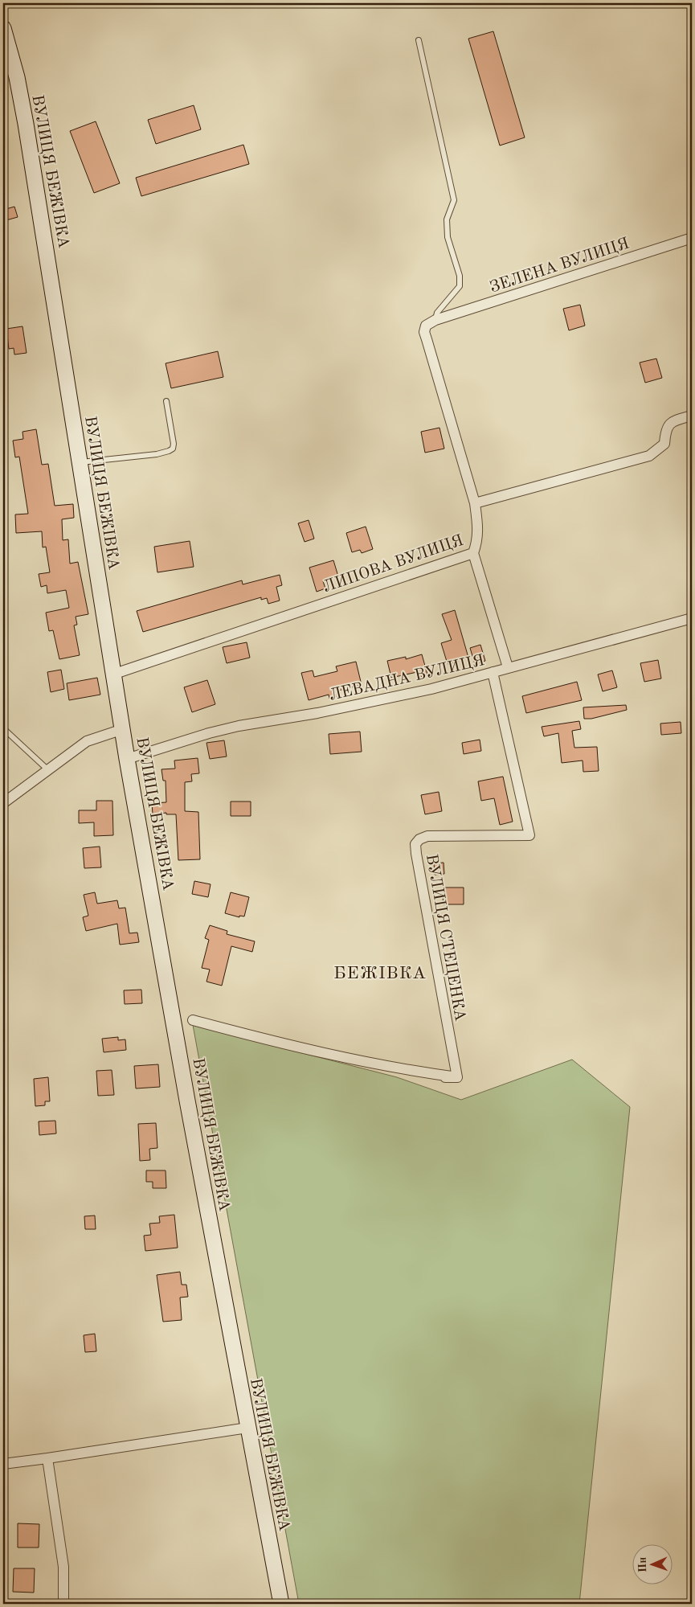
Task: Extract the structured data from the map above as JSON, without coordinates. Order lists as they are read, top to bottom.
{
  "streets": {
    "main road": ["ВУЛИЦЯ БЕЖІВКА"],
    "street": [
      "ЗЕЛЕНА ВУЛИЦЯ",
      "ЛИПОВА ВУЛИЦЯ",
      "ЛЕВАДНА ВУЛИЦЯ",
      "ВУЛИЦЯ СТЕЦЕНКА"
    ]
  },
  "crossings": [
    ["ВУЛИЦЯ БЕЖІВКА", "ЛИПОВА ВУЛИЦЯ"],
    ["ВУЛИЦЯ БЕЖІВКА", "ЛЕВАДНА ВУЛИЦЯ"],
    ["ЗЕЛЕНА ВУЛИЦЯ", "ЛИПОВА ВУЛИЦЯ"],
    ["ЛЕВАДНА ВУЛИЦЯ", "ВУЛИЦЯ СТЕЦЕНКА"]
  ],
  "districts": ["БЕЖІВКА"],
  "north": "left"
}
